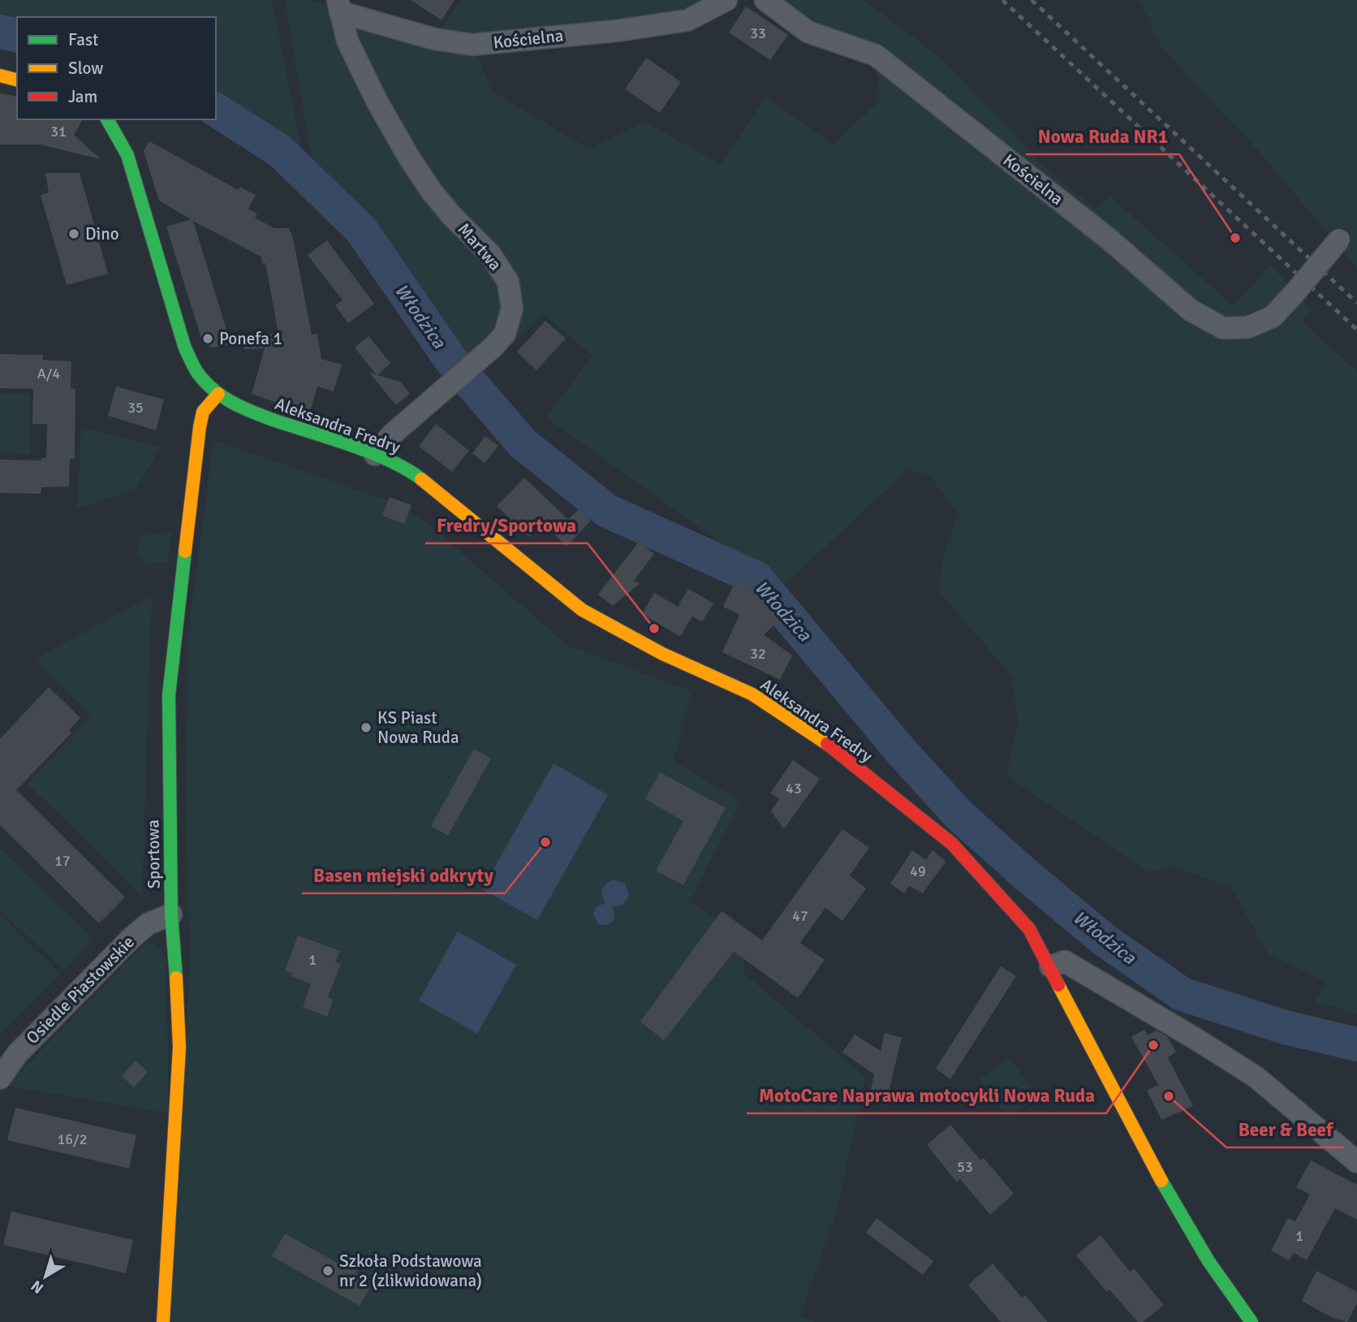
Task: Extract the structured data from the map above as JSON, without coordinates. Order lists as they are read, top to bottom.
{
  "streets": {
    "street": [
      "Kościelna",
      "Martwa",
      "Aleksandra Fredry",
      "Sportowa",
      "Osiedle Piastowskie"
    ]
  },
  "crossings": [
    ["Kościelna", "Martwa"],
    ["Martwa", "Aleksandra Fredry"],
    ["Aleksandra Fredry", "Sportowa"],
    ["Sportowa", "Osiedle Piastowskie"]
  ],
  "water": ["Włodzica"],
  "places": [
    "Dino",
    "Nowa Ruda NR1",
    "Ponefa 1",
    "Fredry/Sportowa",
    "KS Piast Nowa Ruda",
    "Basen miejski odkryty",
    "MotoCare Naprawa motocykli Nowa Ruda",
    "Beer & Beef",
    "Szkoła Podstawowa nr 2 (zlikwidowana)"
  ],
  "house_numbers": [
    "33",
    "31",
    "A/4",
    "35",
    "32",
    "43",
    "17",
    "49",
    "47",
    "1",
    "16/2",
    "53",
    "1"
  ],
  "legend": ["Fast", "Slow", "Jam"],
  "north": "bottom left"
}
